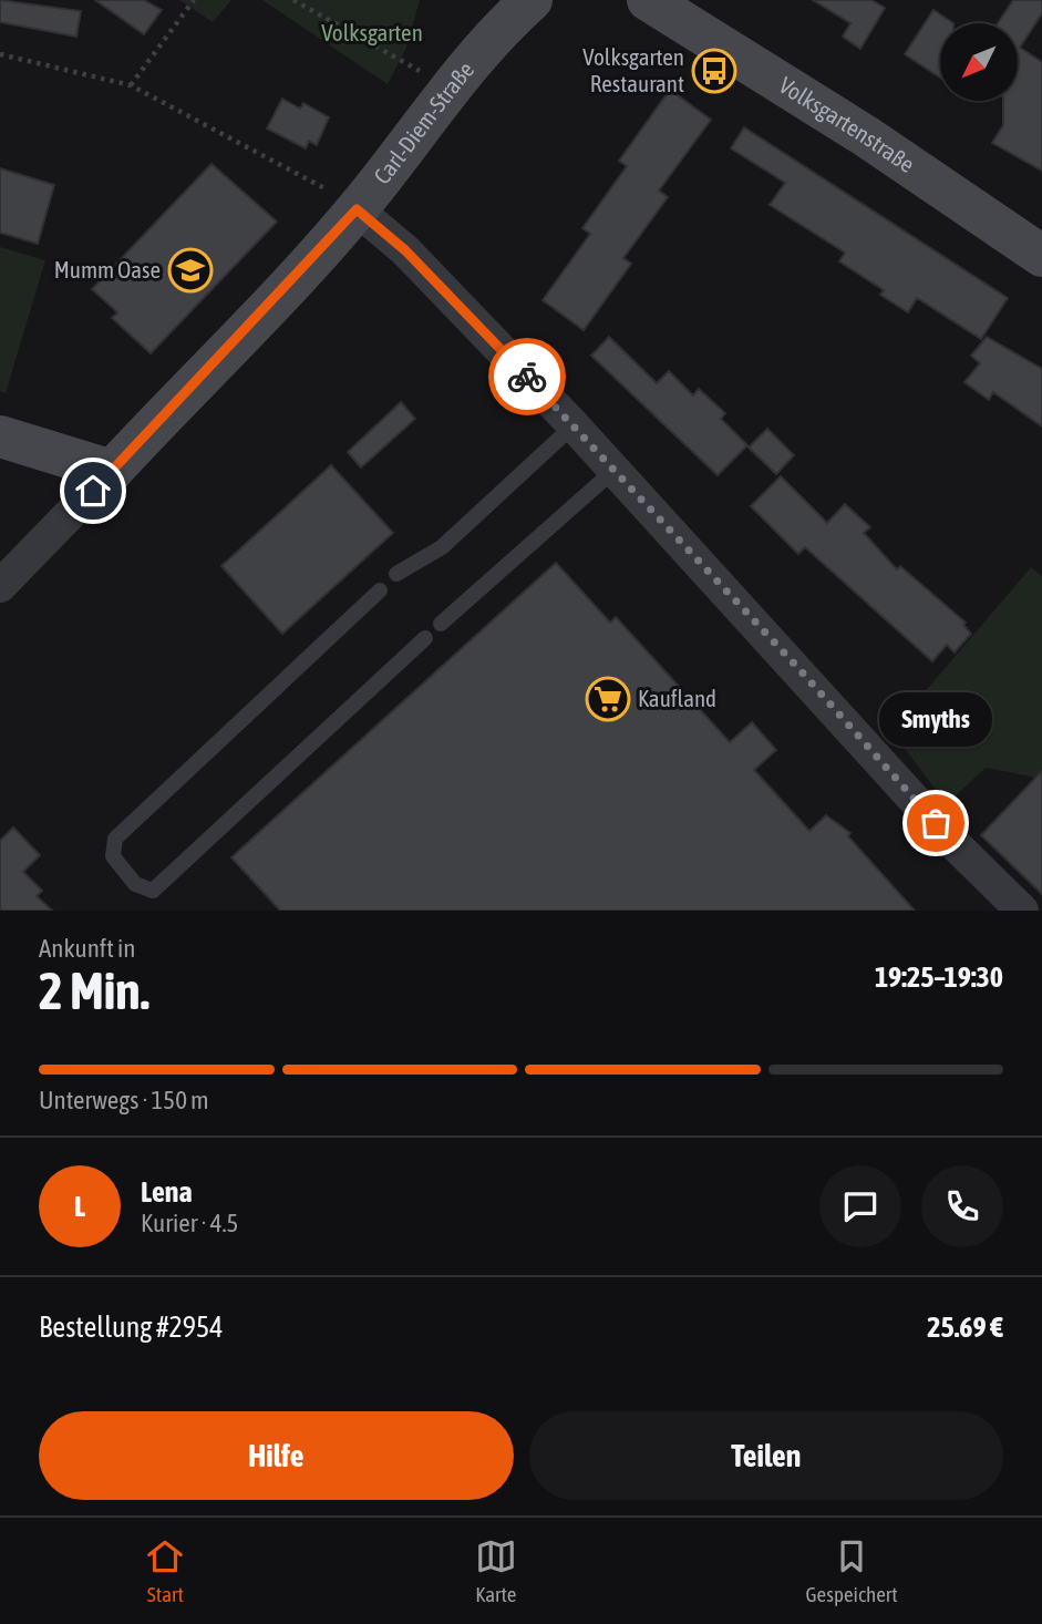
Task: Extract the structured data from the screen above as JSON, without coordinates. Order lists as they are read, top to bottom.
{
  "streets": {
    "street": ["Carl-Diem-Straße", "Volksgartenstraße"]
  },
  "parks": ["Volksgarten"],
  "places": {
    "bus stop": ["Volksgarten Restaurant"],
    "school or university": ["Mumm Oase"],
    "supermarket": ["Kaufland"],
    "other": ["Smyths"]
  },
  "north": "bottom left",
  "page": {
    "bubble": "Smyths",
    "heading": ["2 Min.", "Ankunft in", "19:25–19:30"],
    "panel": [
      "Lena",
      "Kurier · 4.5",
      "Bestellung #2954",
      "25.69 €"
    ],
    "bar": "Unterwegs · 150 m",
    "round": "L",
    "buttons": ["Hilfe", "Teilen"],
    "tabs": ["Start", "Karte", "Gespeichert"]
  }
}
